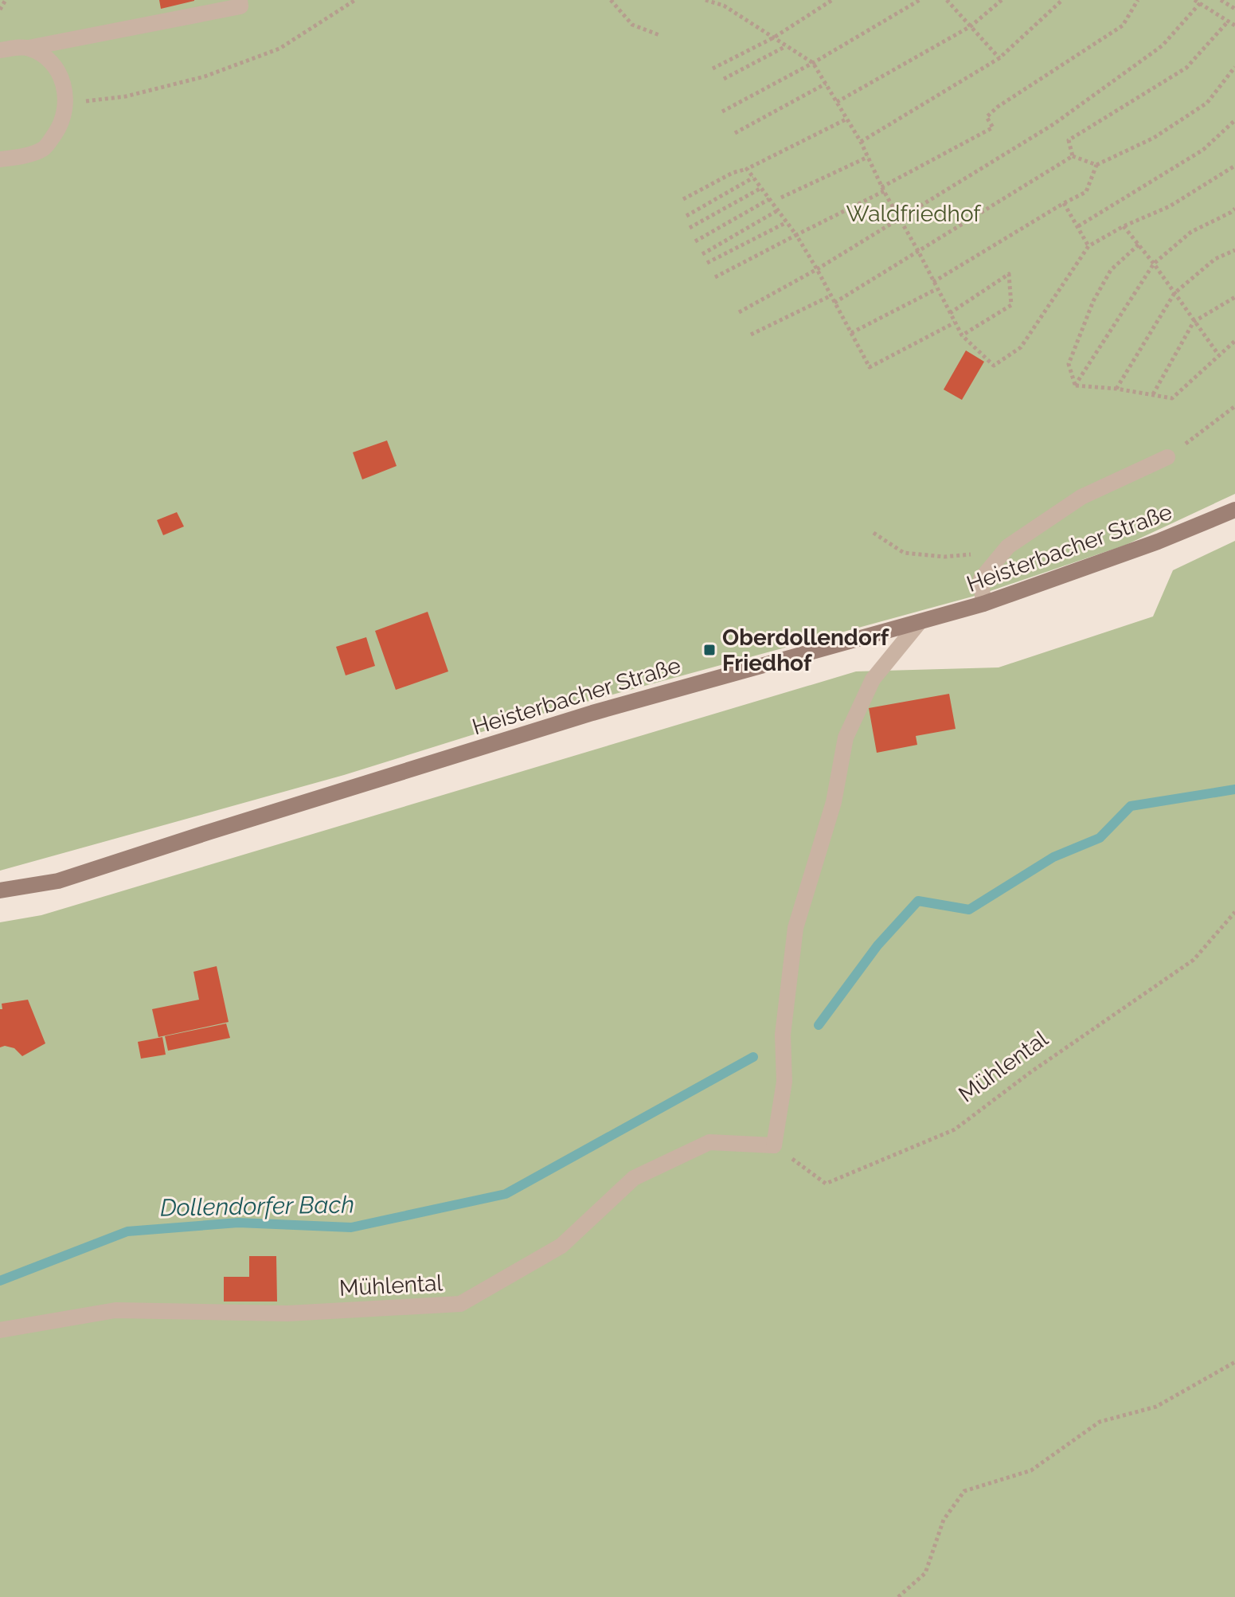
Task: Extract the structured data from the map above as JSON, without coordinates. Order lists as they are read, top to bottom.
{
  "streets": {
    "main road": ["Heisterbacher Straße"],
    "street": ["Mühlental"]
  },
  "water": ["Dollendorfer Bach"],
  "parks": ["Waldfriedhof"],
  "places": {
    "transit": ["Oberdollendorf Friedhof"]
  }
}
